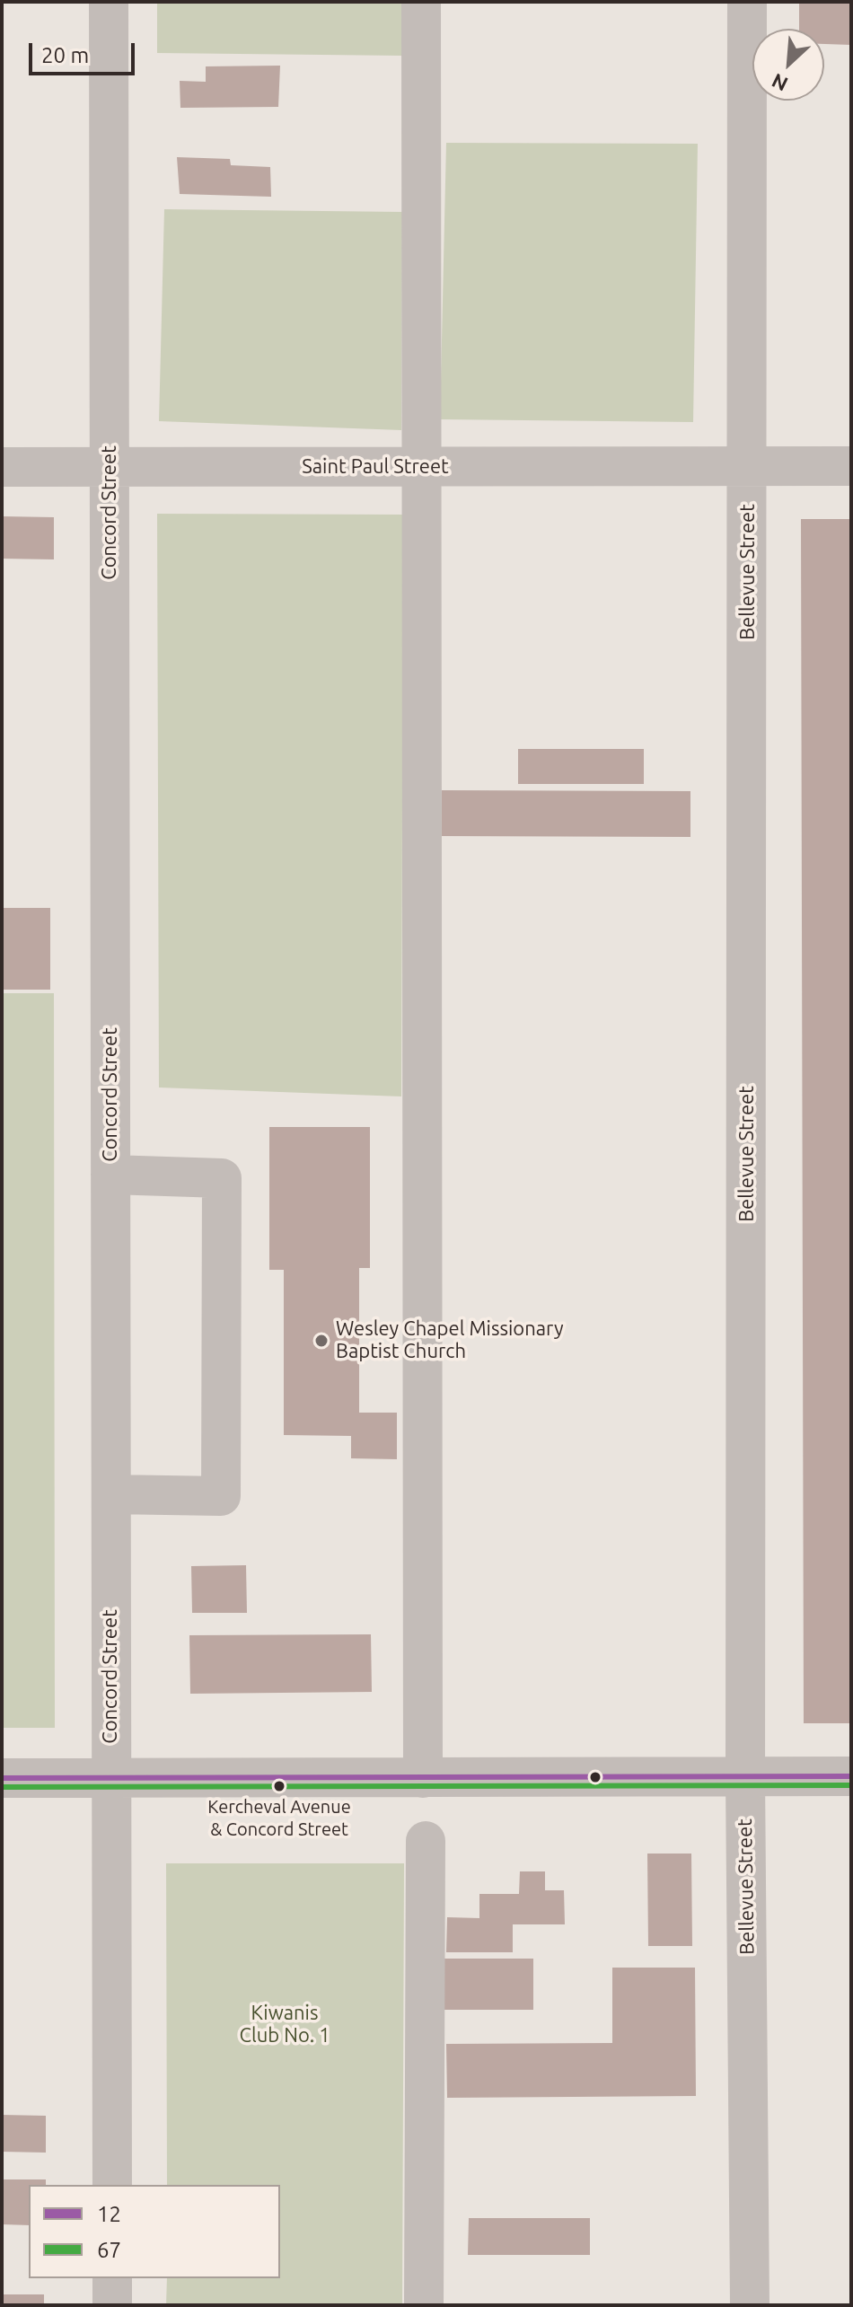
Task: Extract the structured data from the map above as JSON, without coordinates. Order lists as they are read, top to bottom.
{
  "streets": {
    "street": ["Saint Paul Street", "Concord Street", "Bellevue Street"]
  },
  "crossings": [
    ["Saint Paul Street", "Concord Street"],
    ["Saint Paul Street", "Bellevue Street"]
  ],
  "parks": ["Kiwanis Club No. 1"],
  "places": ["Wesley Chapel Missionary Baptist Church", "Kercheval Avenue & Concord Street"],
  "lines": ["transit line 12", "transit line 67"],
  "legend": ["12", "67"],
  "scale_bar": "20 m",
  "north": "bottom left"
}
